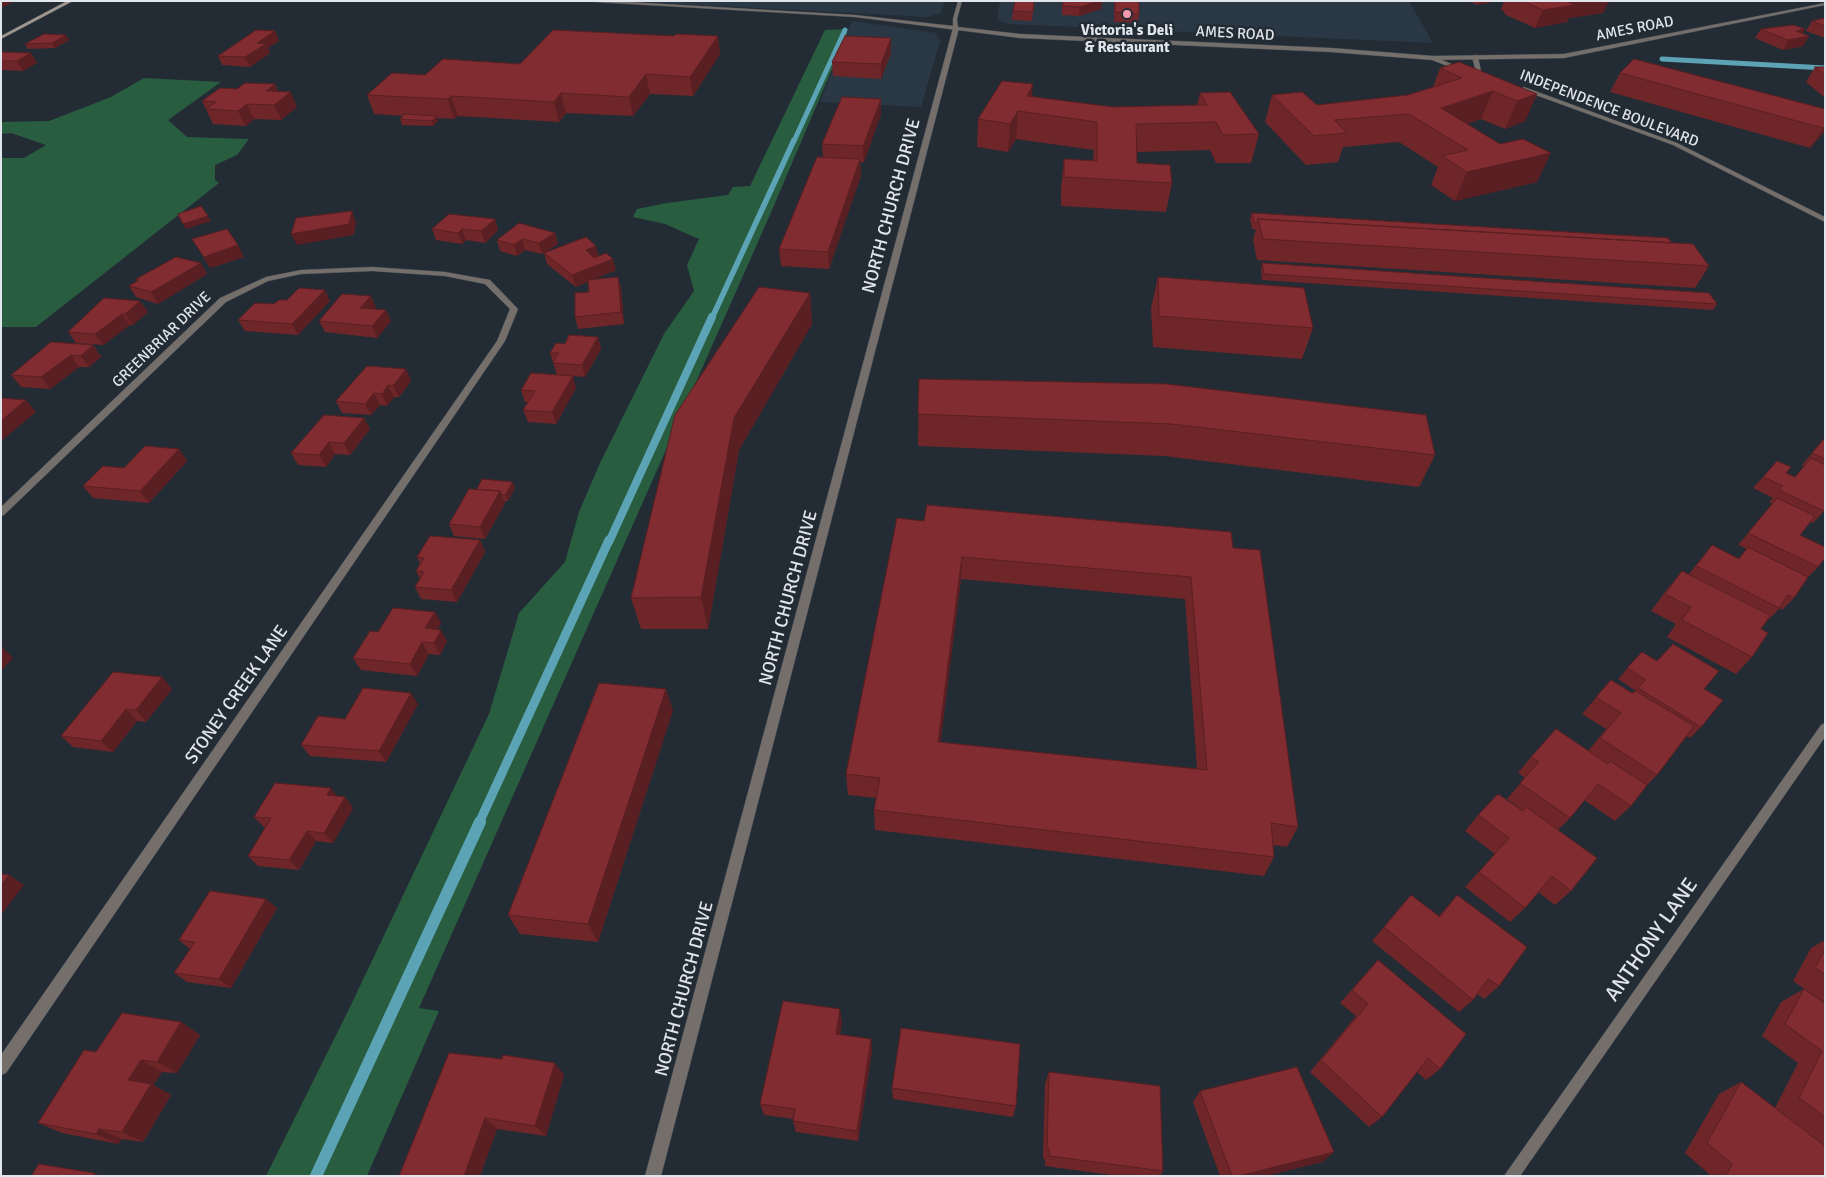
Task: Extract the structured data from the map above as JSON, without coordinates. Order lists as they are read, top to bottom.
{
  "streets": {
    "street": [
      "AMES ROAD",
      "INDEPENDENCE BOULEVARD",
      "NORTH CHURCH DRIVE",
      "GREENBRIAR DRIVE",
      "STONEY CREEK LANE",
      "ANTHONY LANE"
    ]
  },
  "crossings": [
    ["AMES ROAD", "NORTH CHURCH DRIVE"],
    ["GREENBRIAR DRIVE", "STONEY CREEK LANE"]
  ],
  "places": ["Victoria's Deli & Restaurant"]
}
